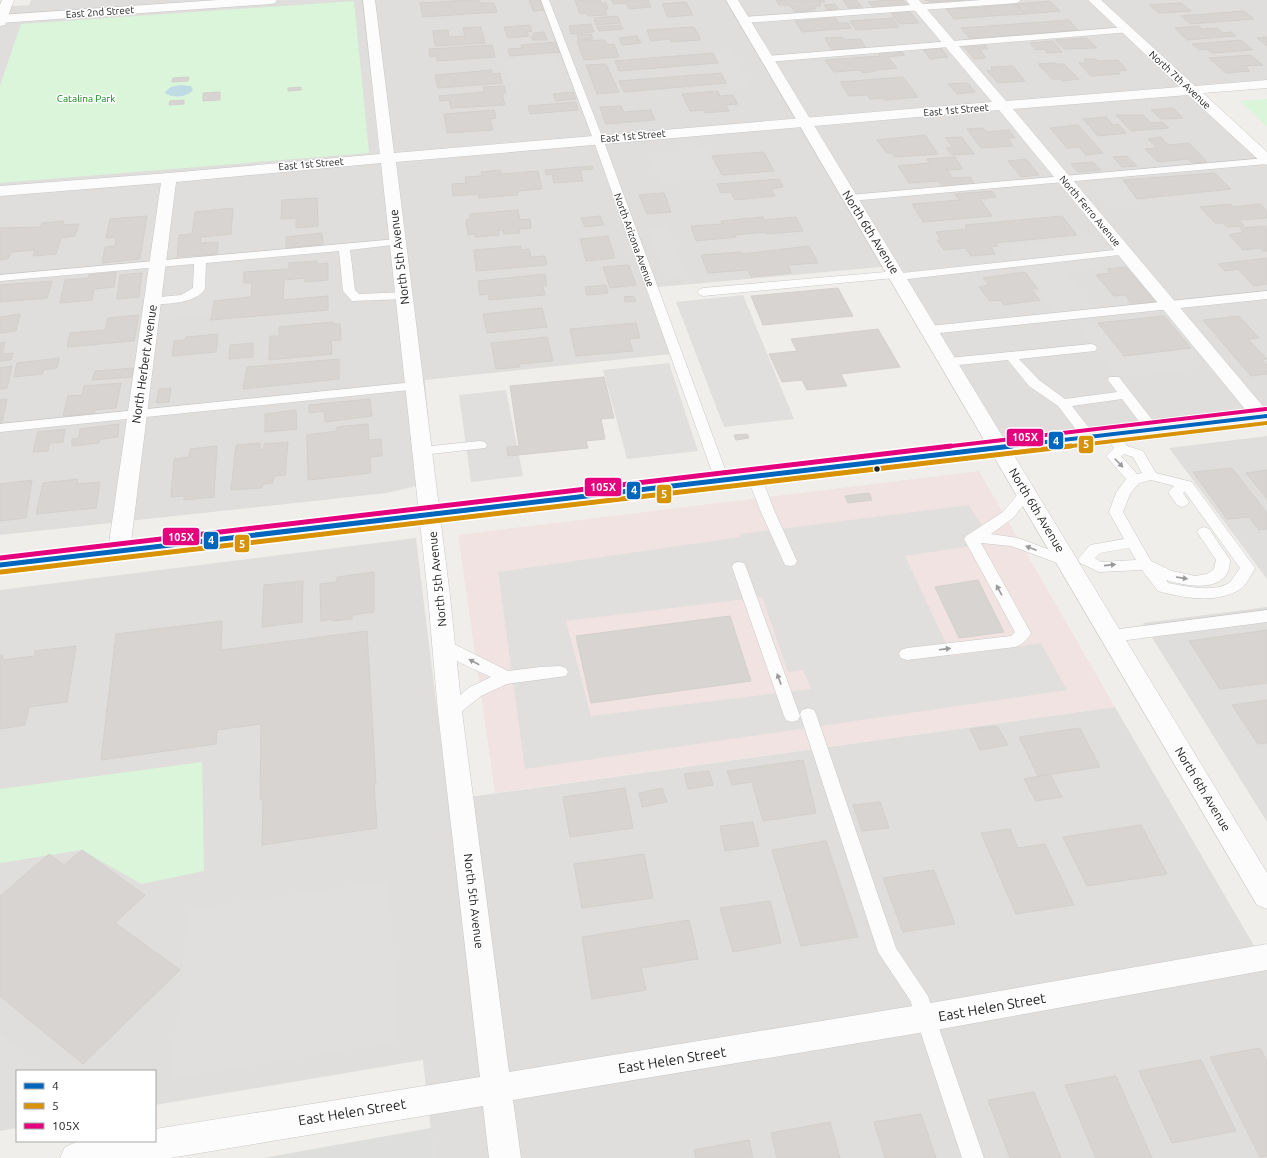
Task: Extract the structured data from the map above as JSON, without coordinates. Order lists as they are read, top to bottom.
{
  "streets": {
    "street": [
      "East 2nd Street",
      "North 7th Avenue",
      "East 1st Street",
      "North Ferro Avenue",
      "North 6th Avenue",
      "North 5th Avenue",
      "North Herbert Avenue",
      "East Helen Street"
    ],
    "lane": ["North Arizona Avenue"]
  },
  "crossings": [
    ["North 7th Avenue", "East 1st Street"],
    ["East 1st Street", "North Ferro Avenue"],
    ["East 1st Street", "North 6th Avenue"],
    ["East 1st Street", "North Arizona Avenue"],
    ["East 1st Street", "North 5th Avenue"],
    ["East 1st Street", "North Herbert Avenue"],
    ["North 5th Avenue", "East Helen Street"]
  ],
  "parks": ["Catalina Park"],
  "lines": ["transit line 105X", "transit line 4", "transit line 5"],
  "legend": ["4", "5", "105X"]
}
